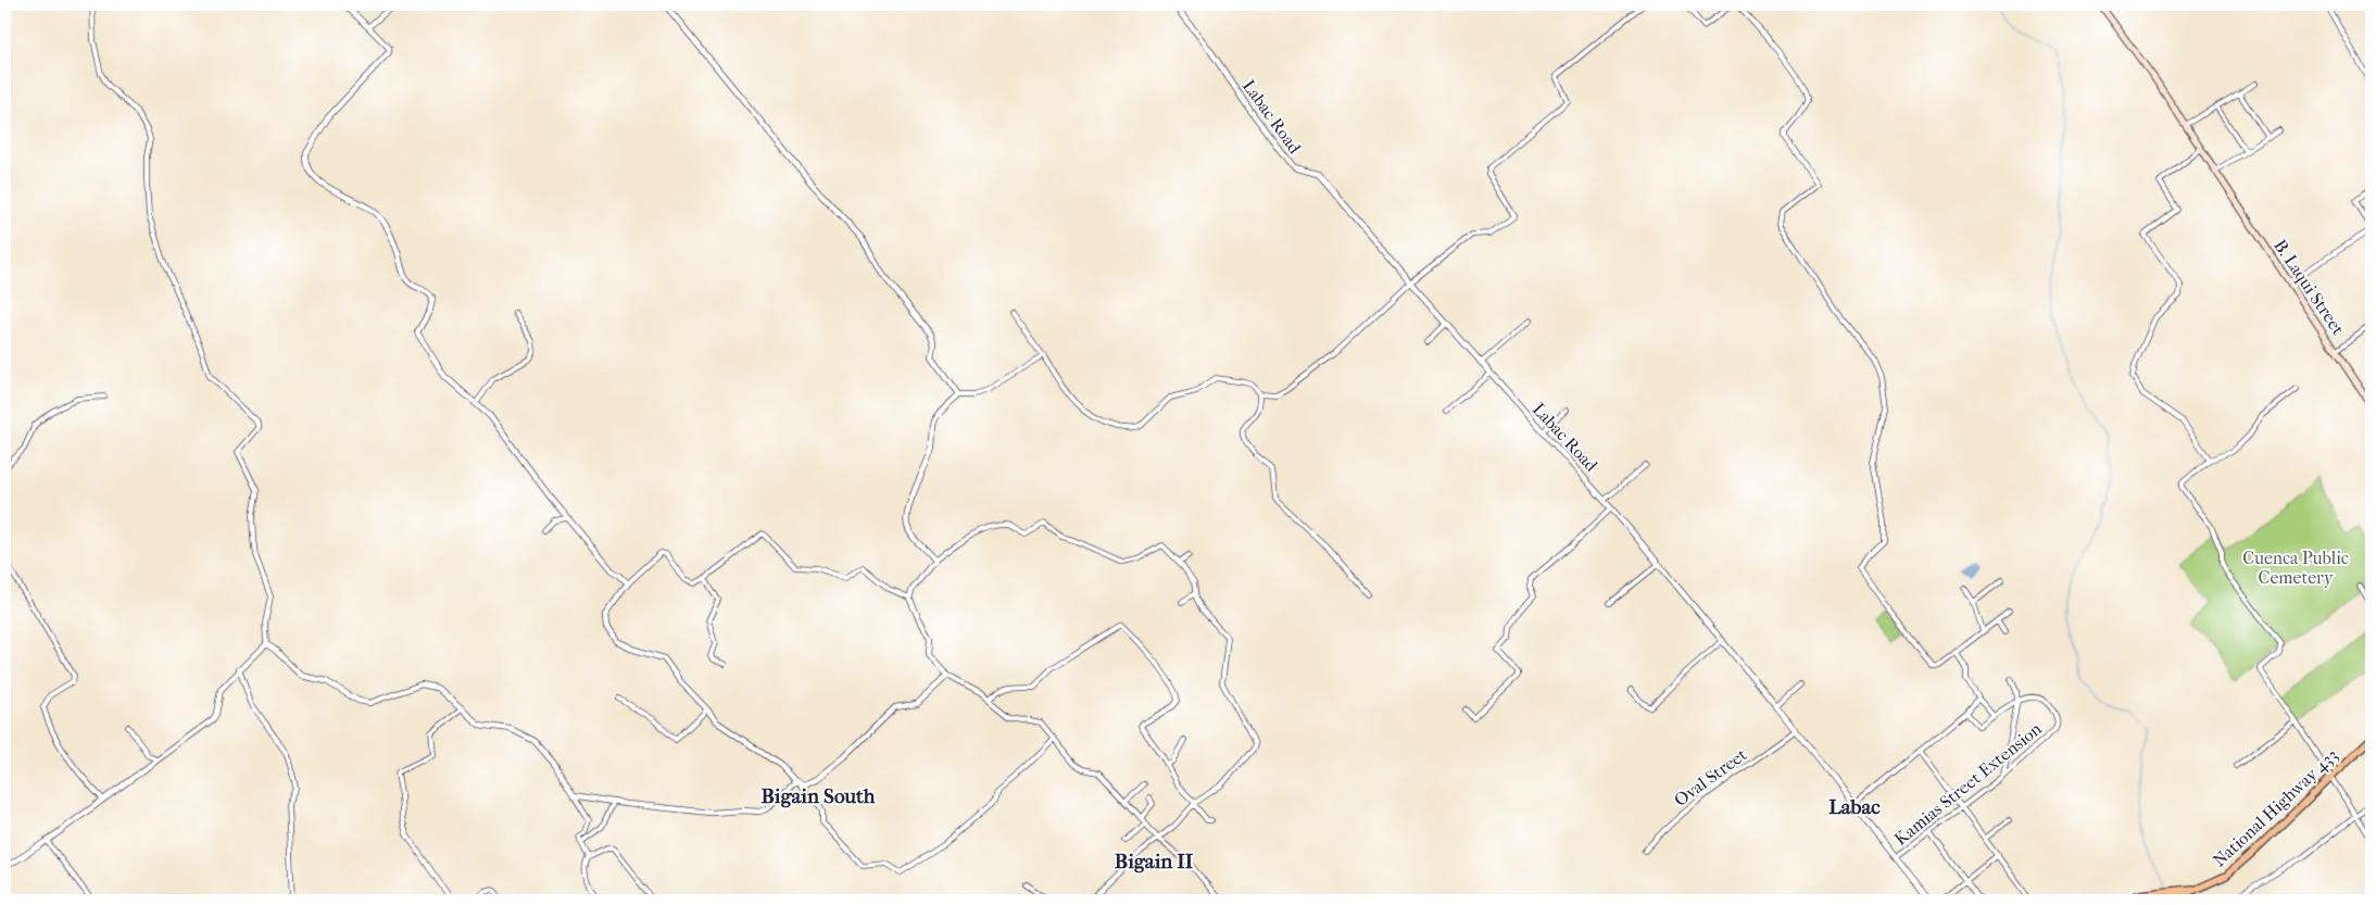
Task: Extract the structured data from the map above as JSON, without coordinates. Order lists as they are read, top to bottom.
{
  "streets": {
    "main road": ["B. Laqui Street", "National Highway 433"],
    "street": ["Labac Road", "Oval Street", "Kamias Street Extension"]
  },
  "crossings": [
    ["Labac Road", "Oval Street"],
    ["Labac Road", "Kamias Street Extension"]
  ],
  "districts": ["Bigain South", "Labac", "Bigain II"],
  "parks": ["Cuenca Public Cemetery"]
}
